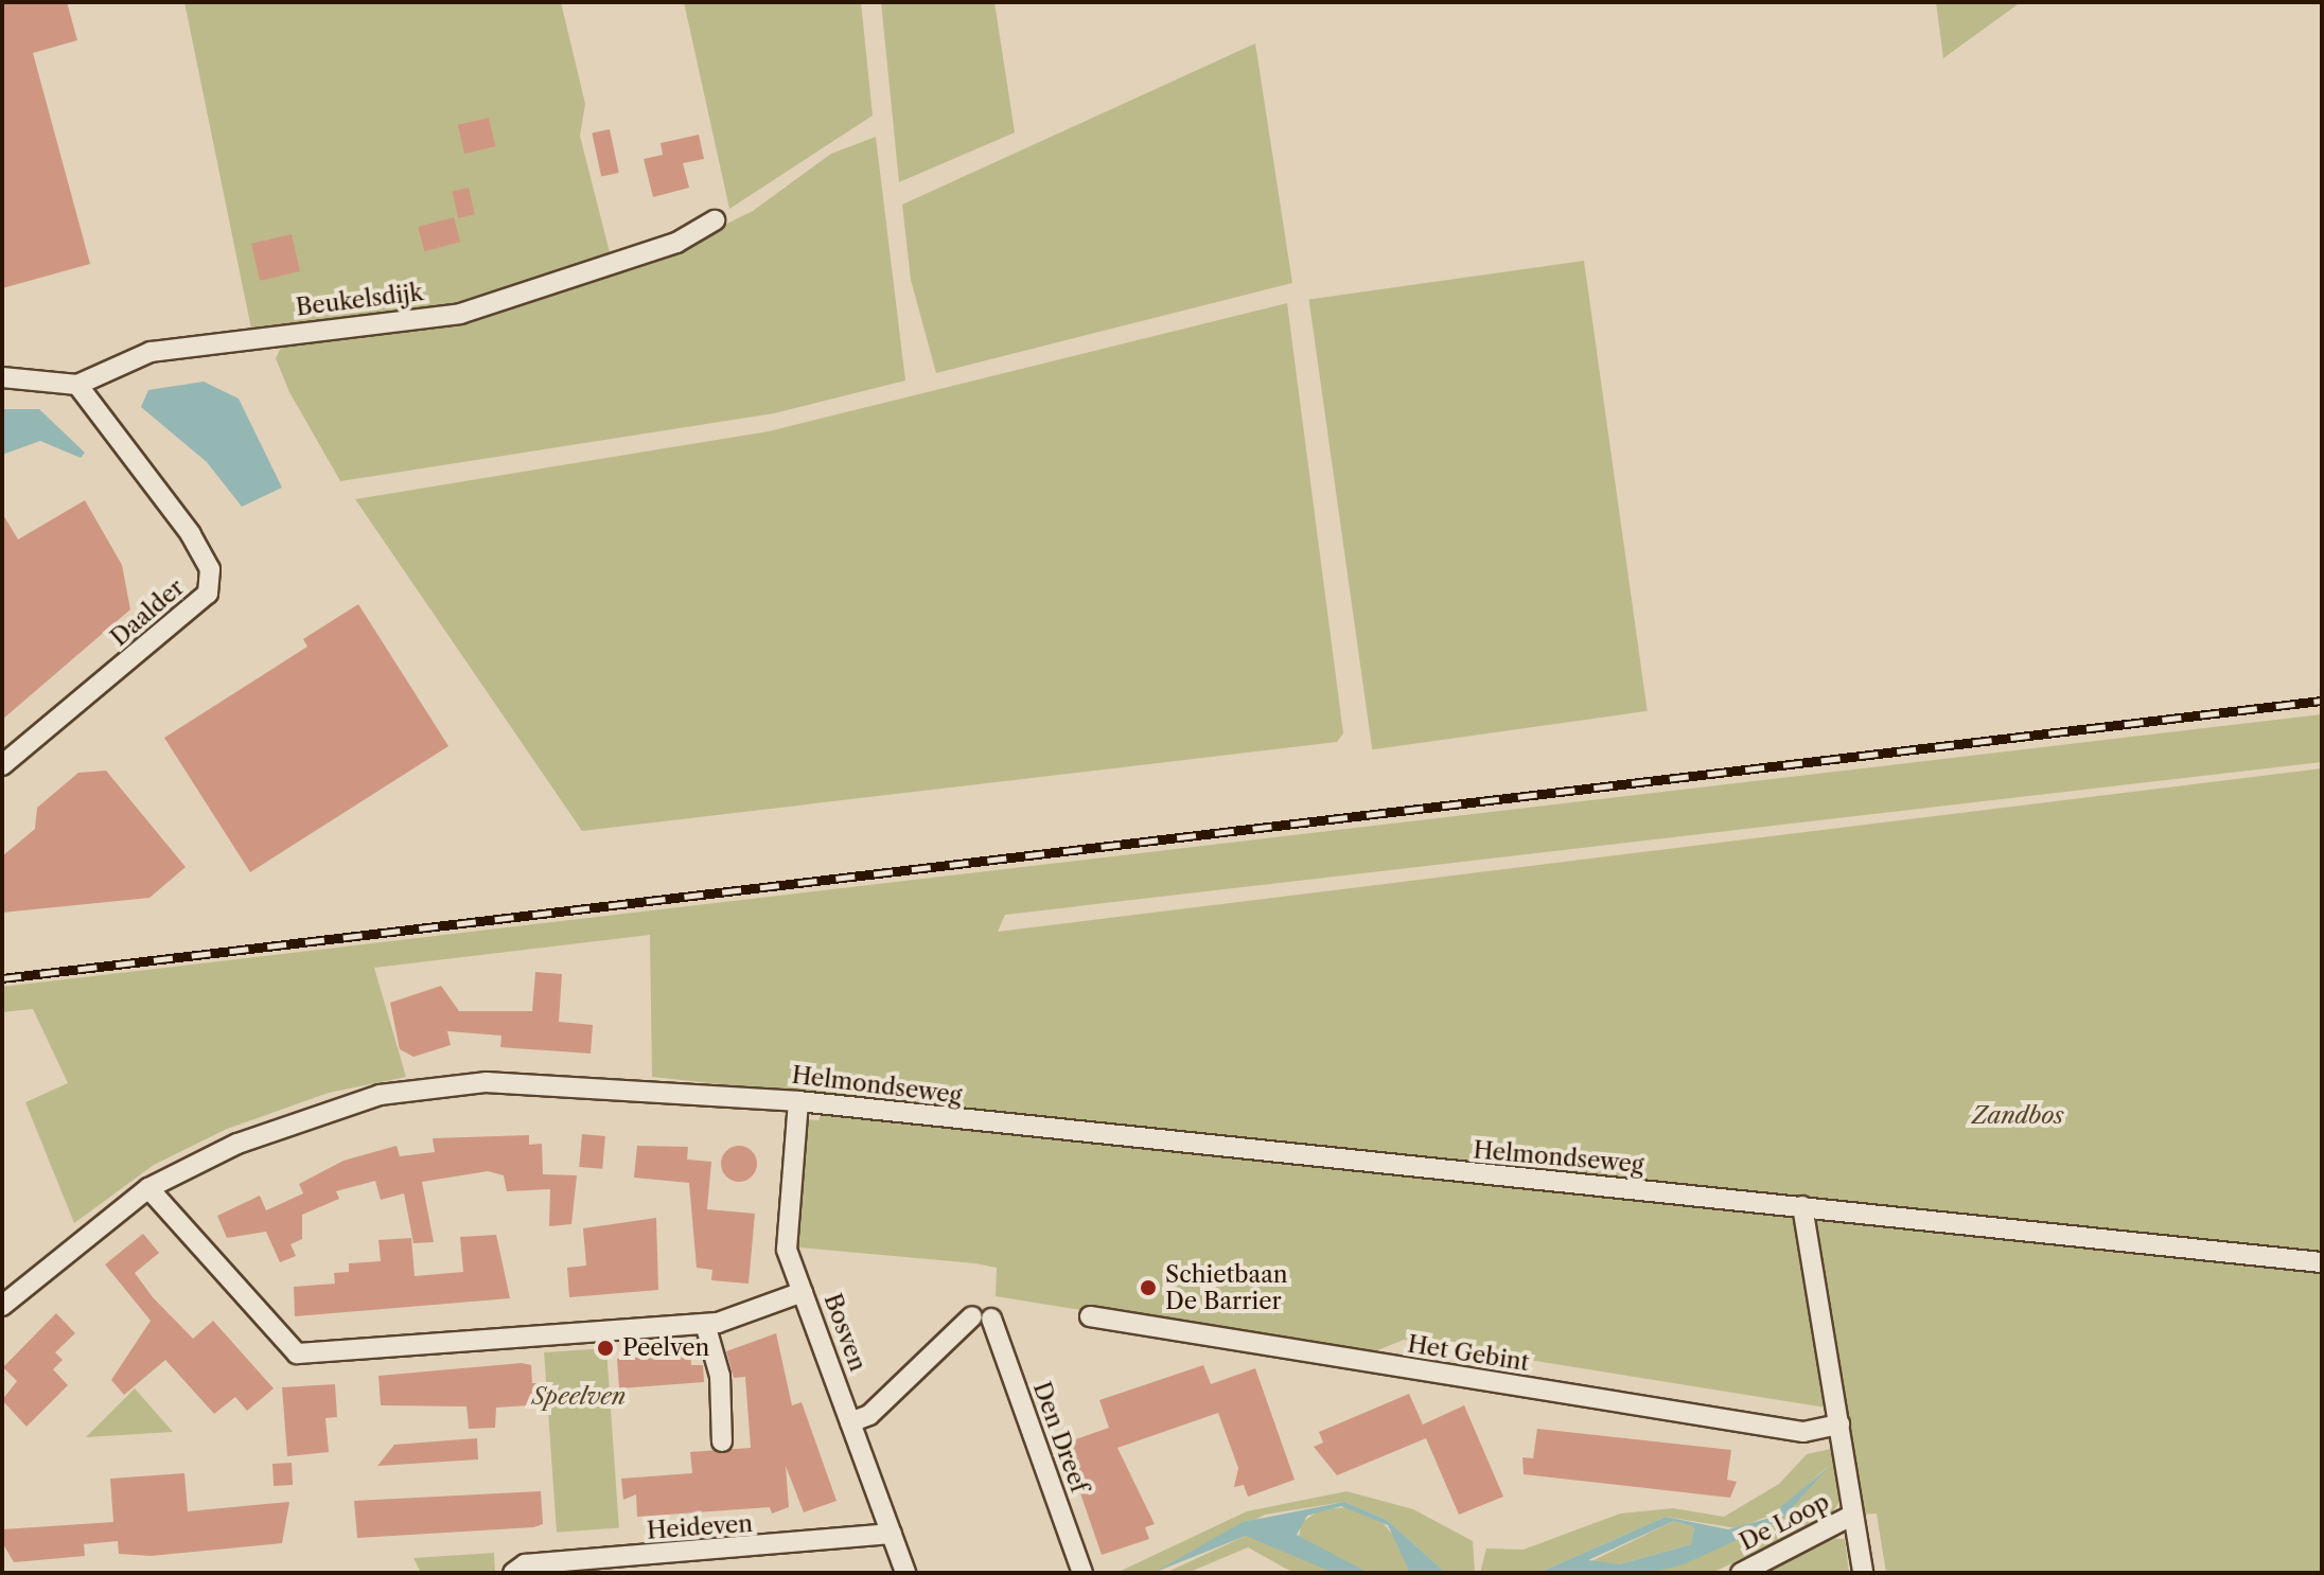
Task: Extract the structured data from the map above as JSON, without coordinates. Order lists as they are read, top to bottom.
{
  "streets": {
    "street": [
      "Beukelsdijk",
      "Daalder",
      "Helmondseweg",
      "Bosven",
      "Het Gebint",
      "Den Dreef",
      "De Loop",
      "Heideven"
    ]
  },
  "crossings": [
    ["Beukelsdijk", "Daalder"],
    ["Helmondseweg", "Bosven"],
    ["Bosven", "Den Dreef"],
    ["Bosven", "Heideven"]
  ],
  "parks": ["Zandbos", "Speelven"],
  "places": ["Schietbaan De Barrier", "Peelven"]
}
